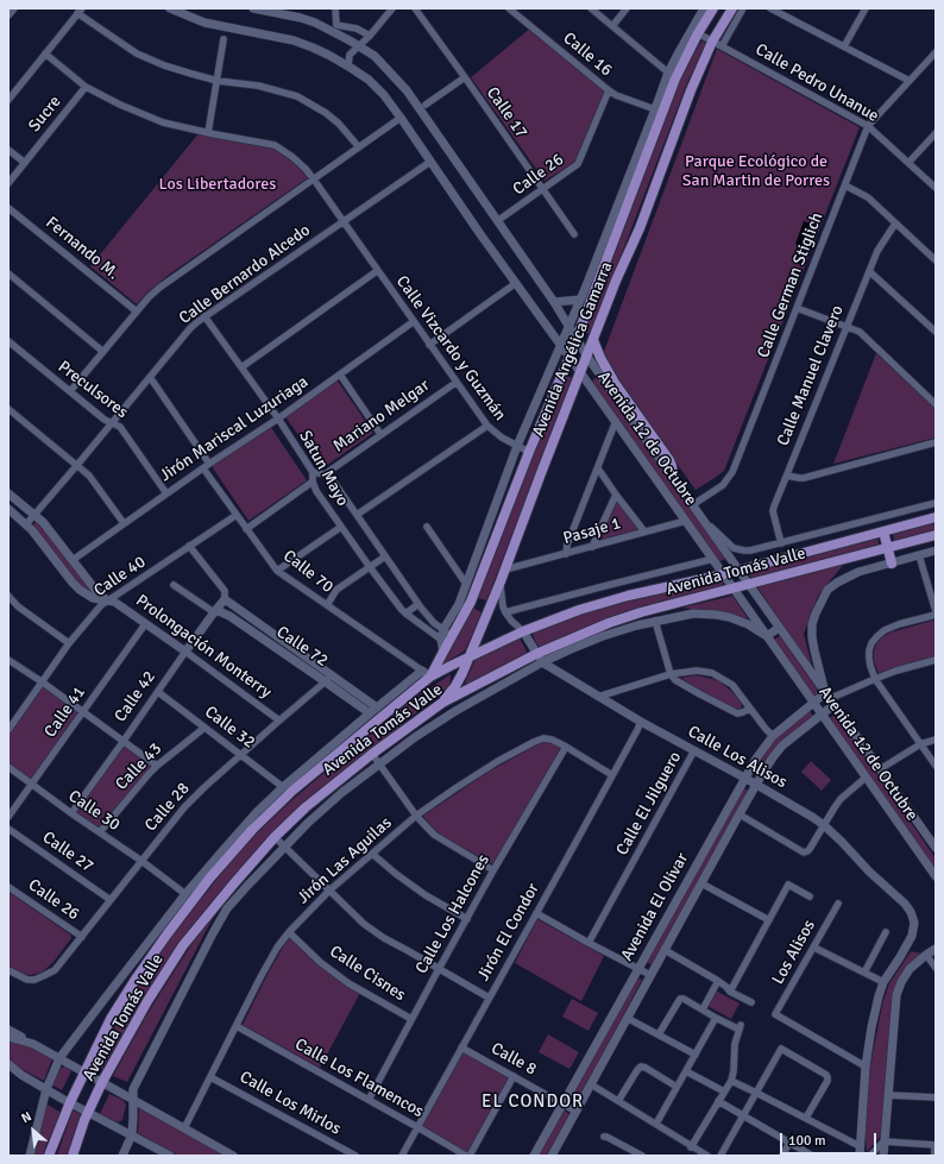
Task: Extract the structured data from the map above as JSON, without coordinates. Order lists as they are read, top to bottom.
{
  "streets": {
    "main road": [
      "Avenida Angélica Gamarra",
      "Avenida 12 de Octubre",
      "Avenida Tomás Valle",
      "Prolongación Monterry",
      "Calle 72",
      "Calle 42",
      "Calle Los Alisos",
      "Avenida El Olivar"
    ],
    "street": [
      "Calle 16",
      "Calle Pedro Unanue",
      "Calle 17",
      "Sucre",
      "Calle 26",
      "Fernando M.",
      "Calle Bernardo Alcedo",
      "Calle German Stiglich",
      "Calle Vizcardo y Guzmán",
      "Calle Manuel Clavero",
      "Preculsores",
      "Mariano Melgar",
      "Jirón Mariscal Luzuriaga",
      "Satun Mayo",
      "Pasaje 1",
      "Calle 70",
      "Calle 40",
      "Calle 41",
      "Calle 32",
      "Calle 43",
      "Calle El Jilguero",
      "Calle 28",
      "Calle 30",
      "Calle 27",
      "Jirón Las Aguilas",
      "Calle Los Halcones",
      "Jirón El Condor",
      "Los Alisos",
      "Calle Cisnes",
      "Calle 8",
      "Calle Los Flamencos",
      "Calle Los Mirlos"
    ]
  },
  "crossings": [
    ["Calle 16", "Calle 26"],
    ["Calle 16", "Avenida Angélica Gamarra"],
    ["Calle Pedro Unanue", "Calle German Stiglich"],
    ["Calle Pedro Unanue", "Avenida Angélica Gamarra"],
    ["Calle 17", "Calle 26"],
    ["Sucre", "Calle Vizcardo y Guzmán"],
    ["Calle 26", "Avenida 12 de Octubre"],
    ["Calle 26", "Calle 28"],
    ["Calle Bernardo Alcedo", "Calle Vizcardo y Guzmán"],
    ["Calle Bernardo Alcedo", "Preculsores"],
    ["Calle Bernardo Alcedo", "Avenida 12 de Octubre"],
    ["Calle Bernardo Alcedo", "Satun Mayo"],
    ["Calle Bernardo Alcedo", "Calle 70"],
    ["Calle German Stiglich", "Avenida 12 de Octubre"],
    ["Calle Vizcardo y Guzmán", "Avenida Angélica Gamarra"],
    ["Calle Vizcardo y Guzmán", "Mariano Melgar"],
    ["Calle Vizcardo y Guzmán", "Jirón Mariscal Luzuriaga"],
    ["Calle Vizcardo y Guzmán", "Satun Mayo"],
    ["Avenida Angélica Gamarra", "Avenida 12 de Octubre"],
    ["Avenida Angélica Gamarra", "Satun Mayo"],
    ["Avenida Angélica Gamarra", "Pasaje 1"],
    ["Avenida Angélica Gamarra", "Avenida Tomás Valle"],
    ["Avenida Angélica Gamarra", "Calle Los Alisos"],
    ["Calle Manuel Clavero", "Avenida Tomás Valle"],
    ["Preculsores", "Jirón Mariscal Luzuriaga"],
    ["Jirón Mariscal Luzuriaga", "Satun Mayo"],
    ["Jirón Mariscal Luzuriaga", "Calle 70"],
    ["Avenida 12 de Octubre", "Pasaje 1"],
    ["Avenida 12 de Octubre", "Avenida Tomás Valle"],
    ["Avenida 12 de Octubre", "Avenida El Olivar"],
    ["Calle 70", "Avenida Tomás Valle"],
    ["Calle 70", "Calle 40"],
    ["Avenida Tomás Valle", "Calle 72"],
    ["Avenida Tomás Valle", "Calle 32"],
    ["Avenida Tomás Valle", "Calle Los Alisos"],
    ["Avenida Tomás Valle", "Calle 30"],
    ["Calle 40", "Prolongación Monterry"],
    ["Prolongación Monterry", "Calle 42"],
    ["Prolongación Monterry", "Calle 41"],
    ["Prolongación Monterry", "Calle 28"],
    ["Calle 72", "Calle 42"],
    ["Calle 72", "Calle 28"],
    ["Calle 42", "Calle 32"],
    ["Calle 42", "Calle 30"],
    ["Calle 41", "Calle 30"],
    ["Calle 32", "Calle 43"],
    ["Calle 32", "Calle 28"],
    ["Calle Los Alisos", "Calle El Jilguero"],
    ["Calle Los Alisos", "Avenida El Olivar"],
    ["Calle Los Alisos", "Jirón El Condor"],
    ["Calle Los Alisos", "Los Alisos"],
    ["Calle 43", "Calle 30"],
    ["Calle 28", "Calle 30"],
    ["Calle 28", "Calle 27"],
    ["Jirón Las Aguilas", "Calle Los Halcones"],
    ["Jirón Las Aguilas", "Jirón El Condor"],
    ["Jirón Las Aguilas", "Calle Cisnes"],
    ["Jirón Las Aguilas", "Calle Los Flamencos"],
    ["Jirón Las Aguilas", "Calle Los Mirlos"],
    ["Avenida El Olivar", "Calle 8"],
    ["Calle Los Halcones", "Calle Cisnes"],
    ["Calle Los Halcones", "Calle Los Flamencos"],
    ["Jirón El Condor", "Calle 8"],
    ["Jirón El Condor", "Calle Los Flamencos"]
  ],
  "districts": ["EL CONDOR"],
  "parks": ["Parque Ecológico de San Martin de Porres", "Los Libertadores"],
  "scale_bar": "100 m",
  "north": "top left"
}
